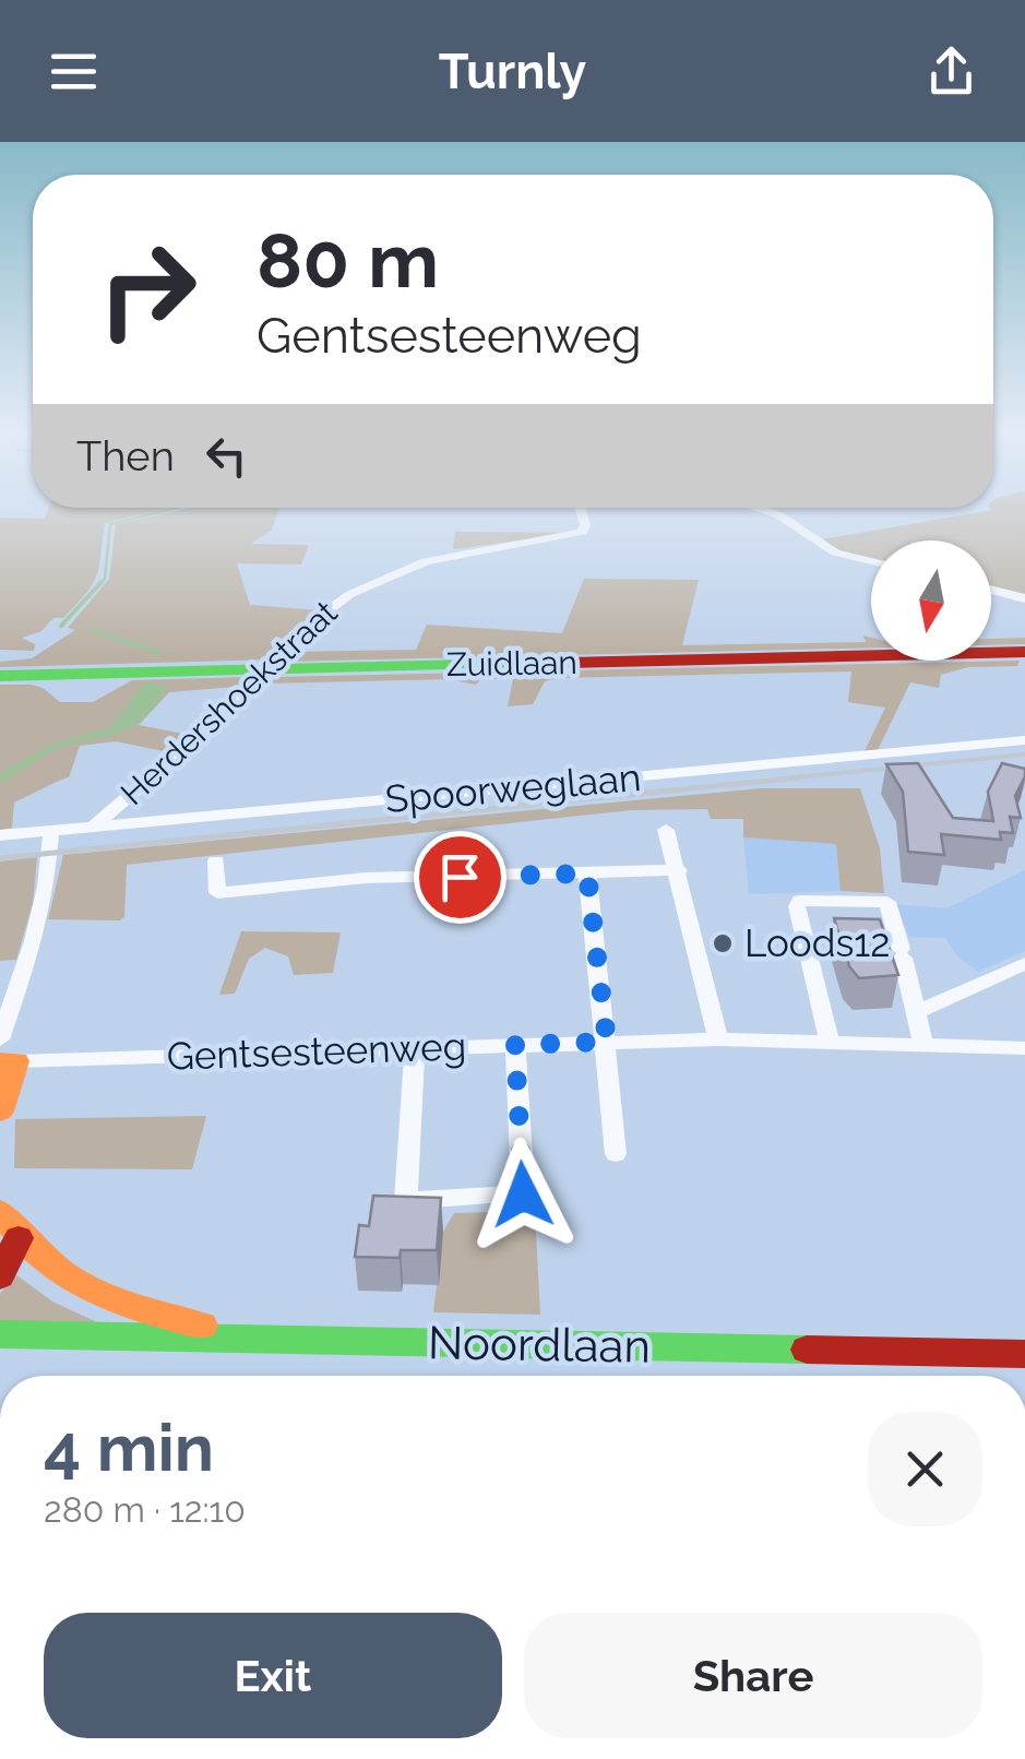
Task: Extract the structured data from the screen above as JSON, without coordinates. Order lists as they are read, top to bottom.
{
  "streets": {
    "main road": ["Zuidlaan", "Noordlaan"],
    "street": ["Herdershoekstraat", "Spoorweglaan", "Gentsesteenweg"]
  },
  "crossings": [
    ["Zuidlaan", "Herdershoekstraat"],
    ["Herdershoekstraat", "Spoorweglaan"]
  ],
  "places": ["Loods12"],
  "north": "bottom",
  "page": {
    "header": "Turnly",
    "turn": ["80 m", "Gentsesteenweg"],
    "then": "Then",
    "heading": ["4 min", "280 m · 12:10"],
    "buttons": ["Exit", "Share"]
  }
}
